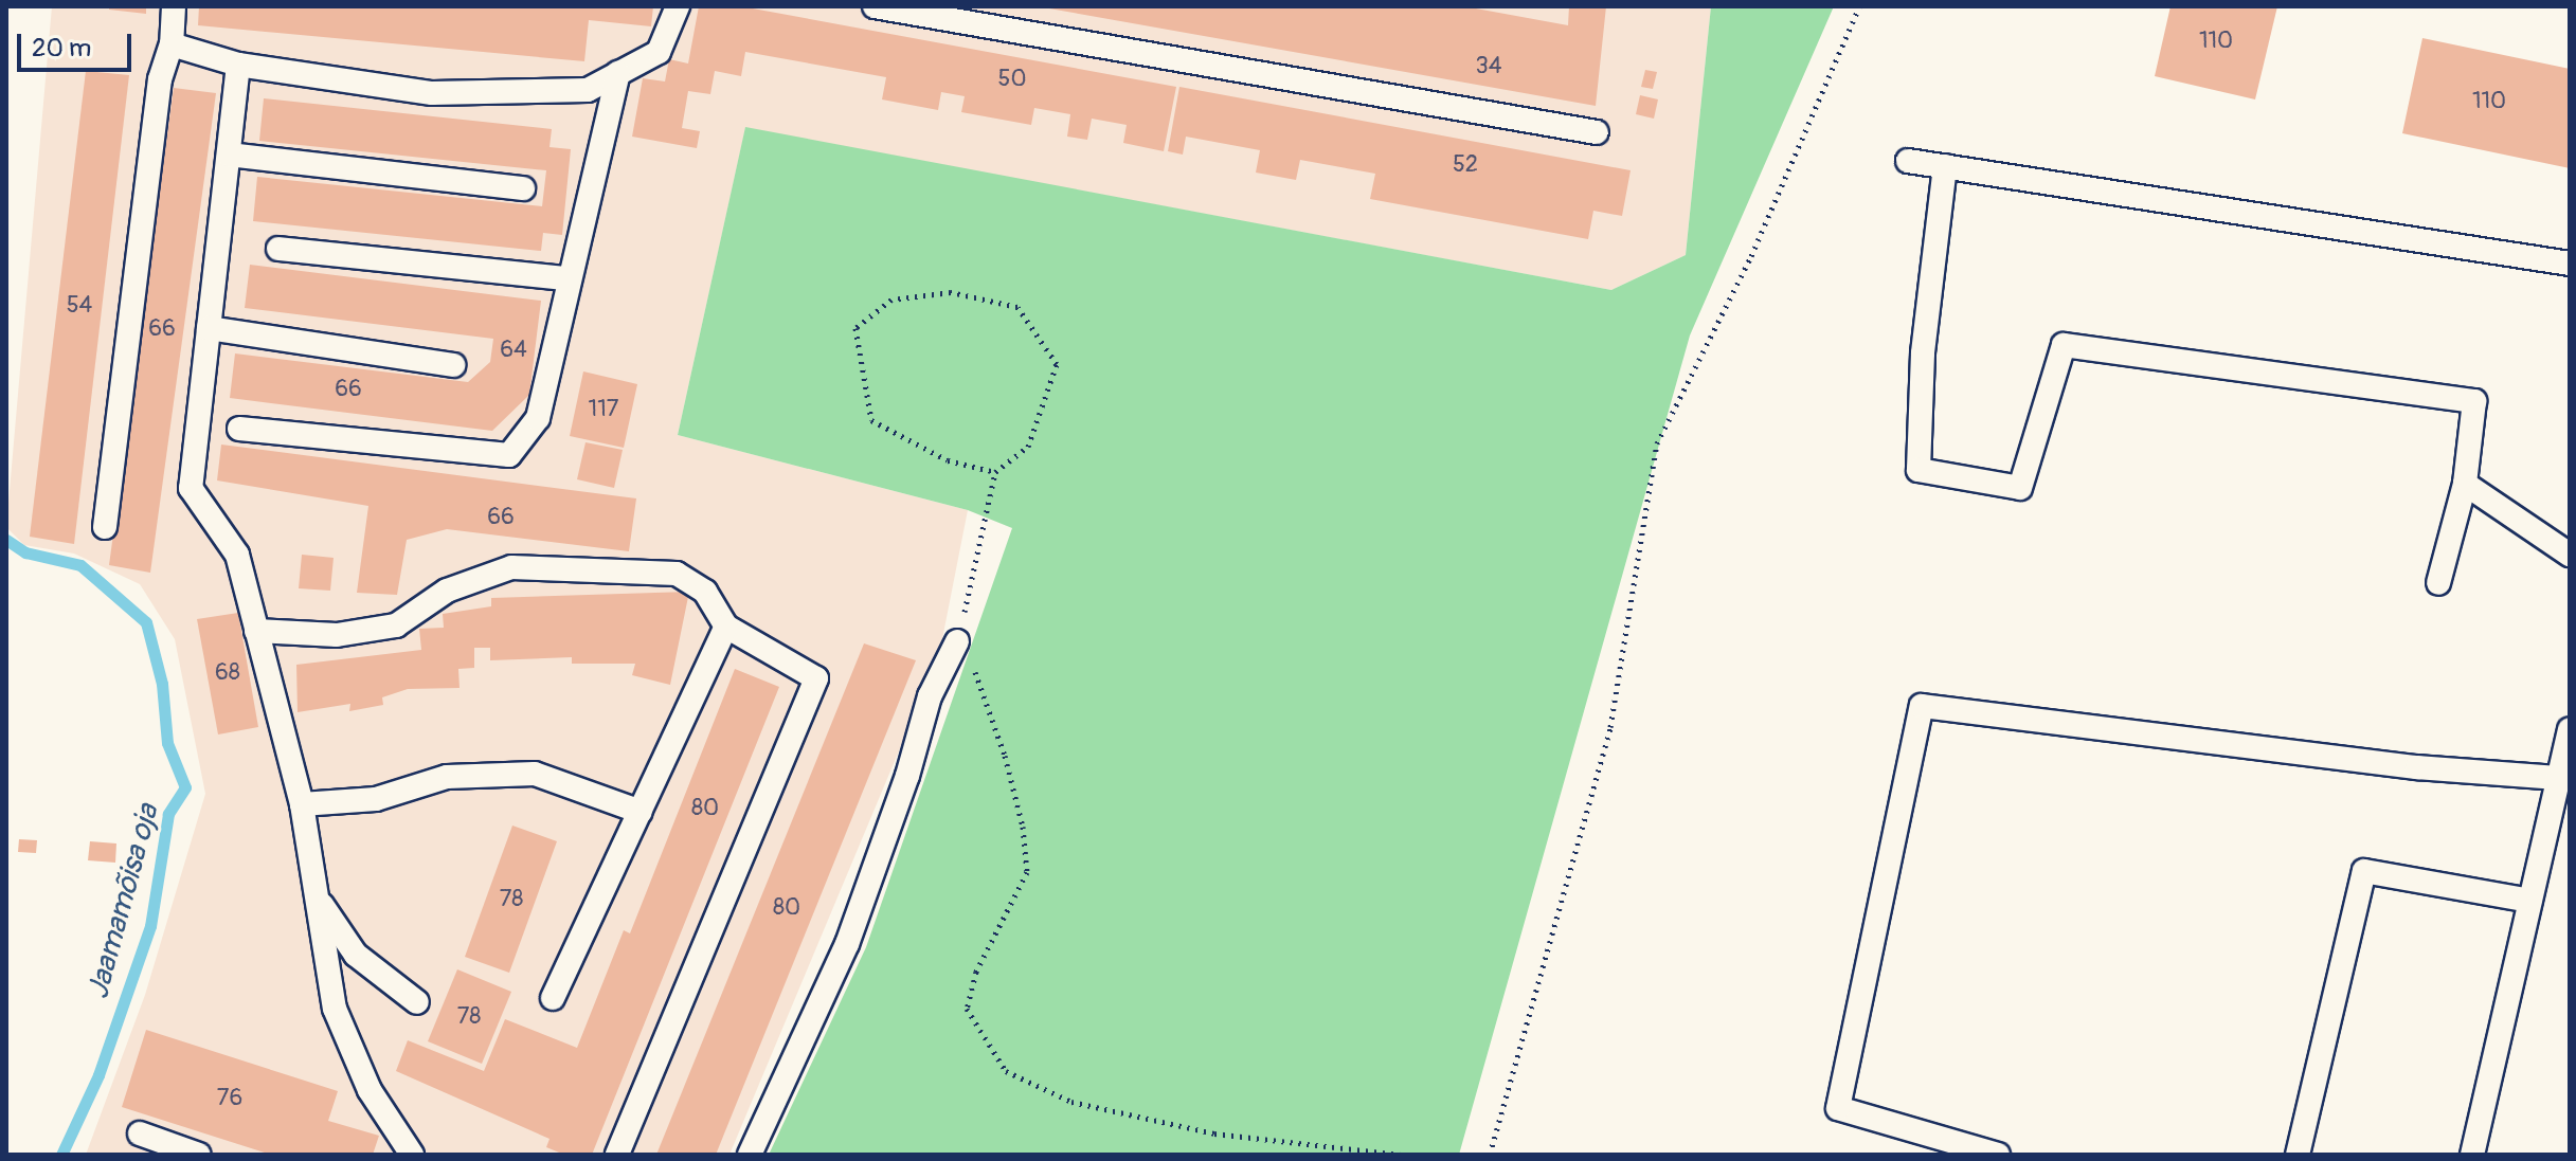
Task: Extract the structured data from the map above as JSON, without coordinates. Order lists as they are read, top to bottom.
{
  "water": ["Jaamamõisa oja"],
  "house_numbers": [
    "110",
    "34",
    "50",
    "110",
    "52",
    "54",
    "66",
    "64",
    "66",
    "117",
    "66",
    "68",
    "80",
    "78",
    "80",
    "78",
    "76"
  ],
  "scale_bar": "20 m"
}
